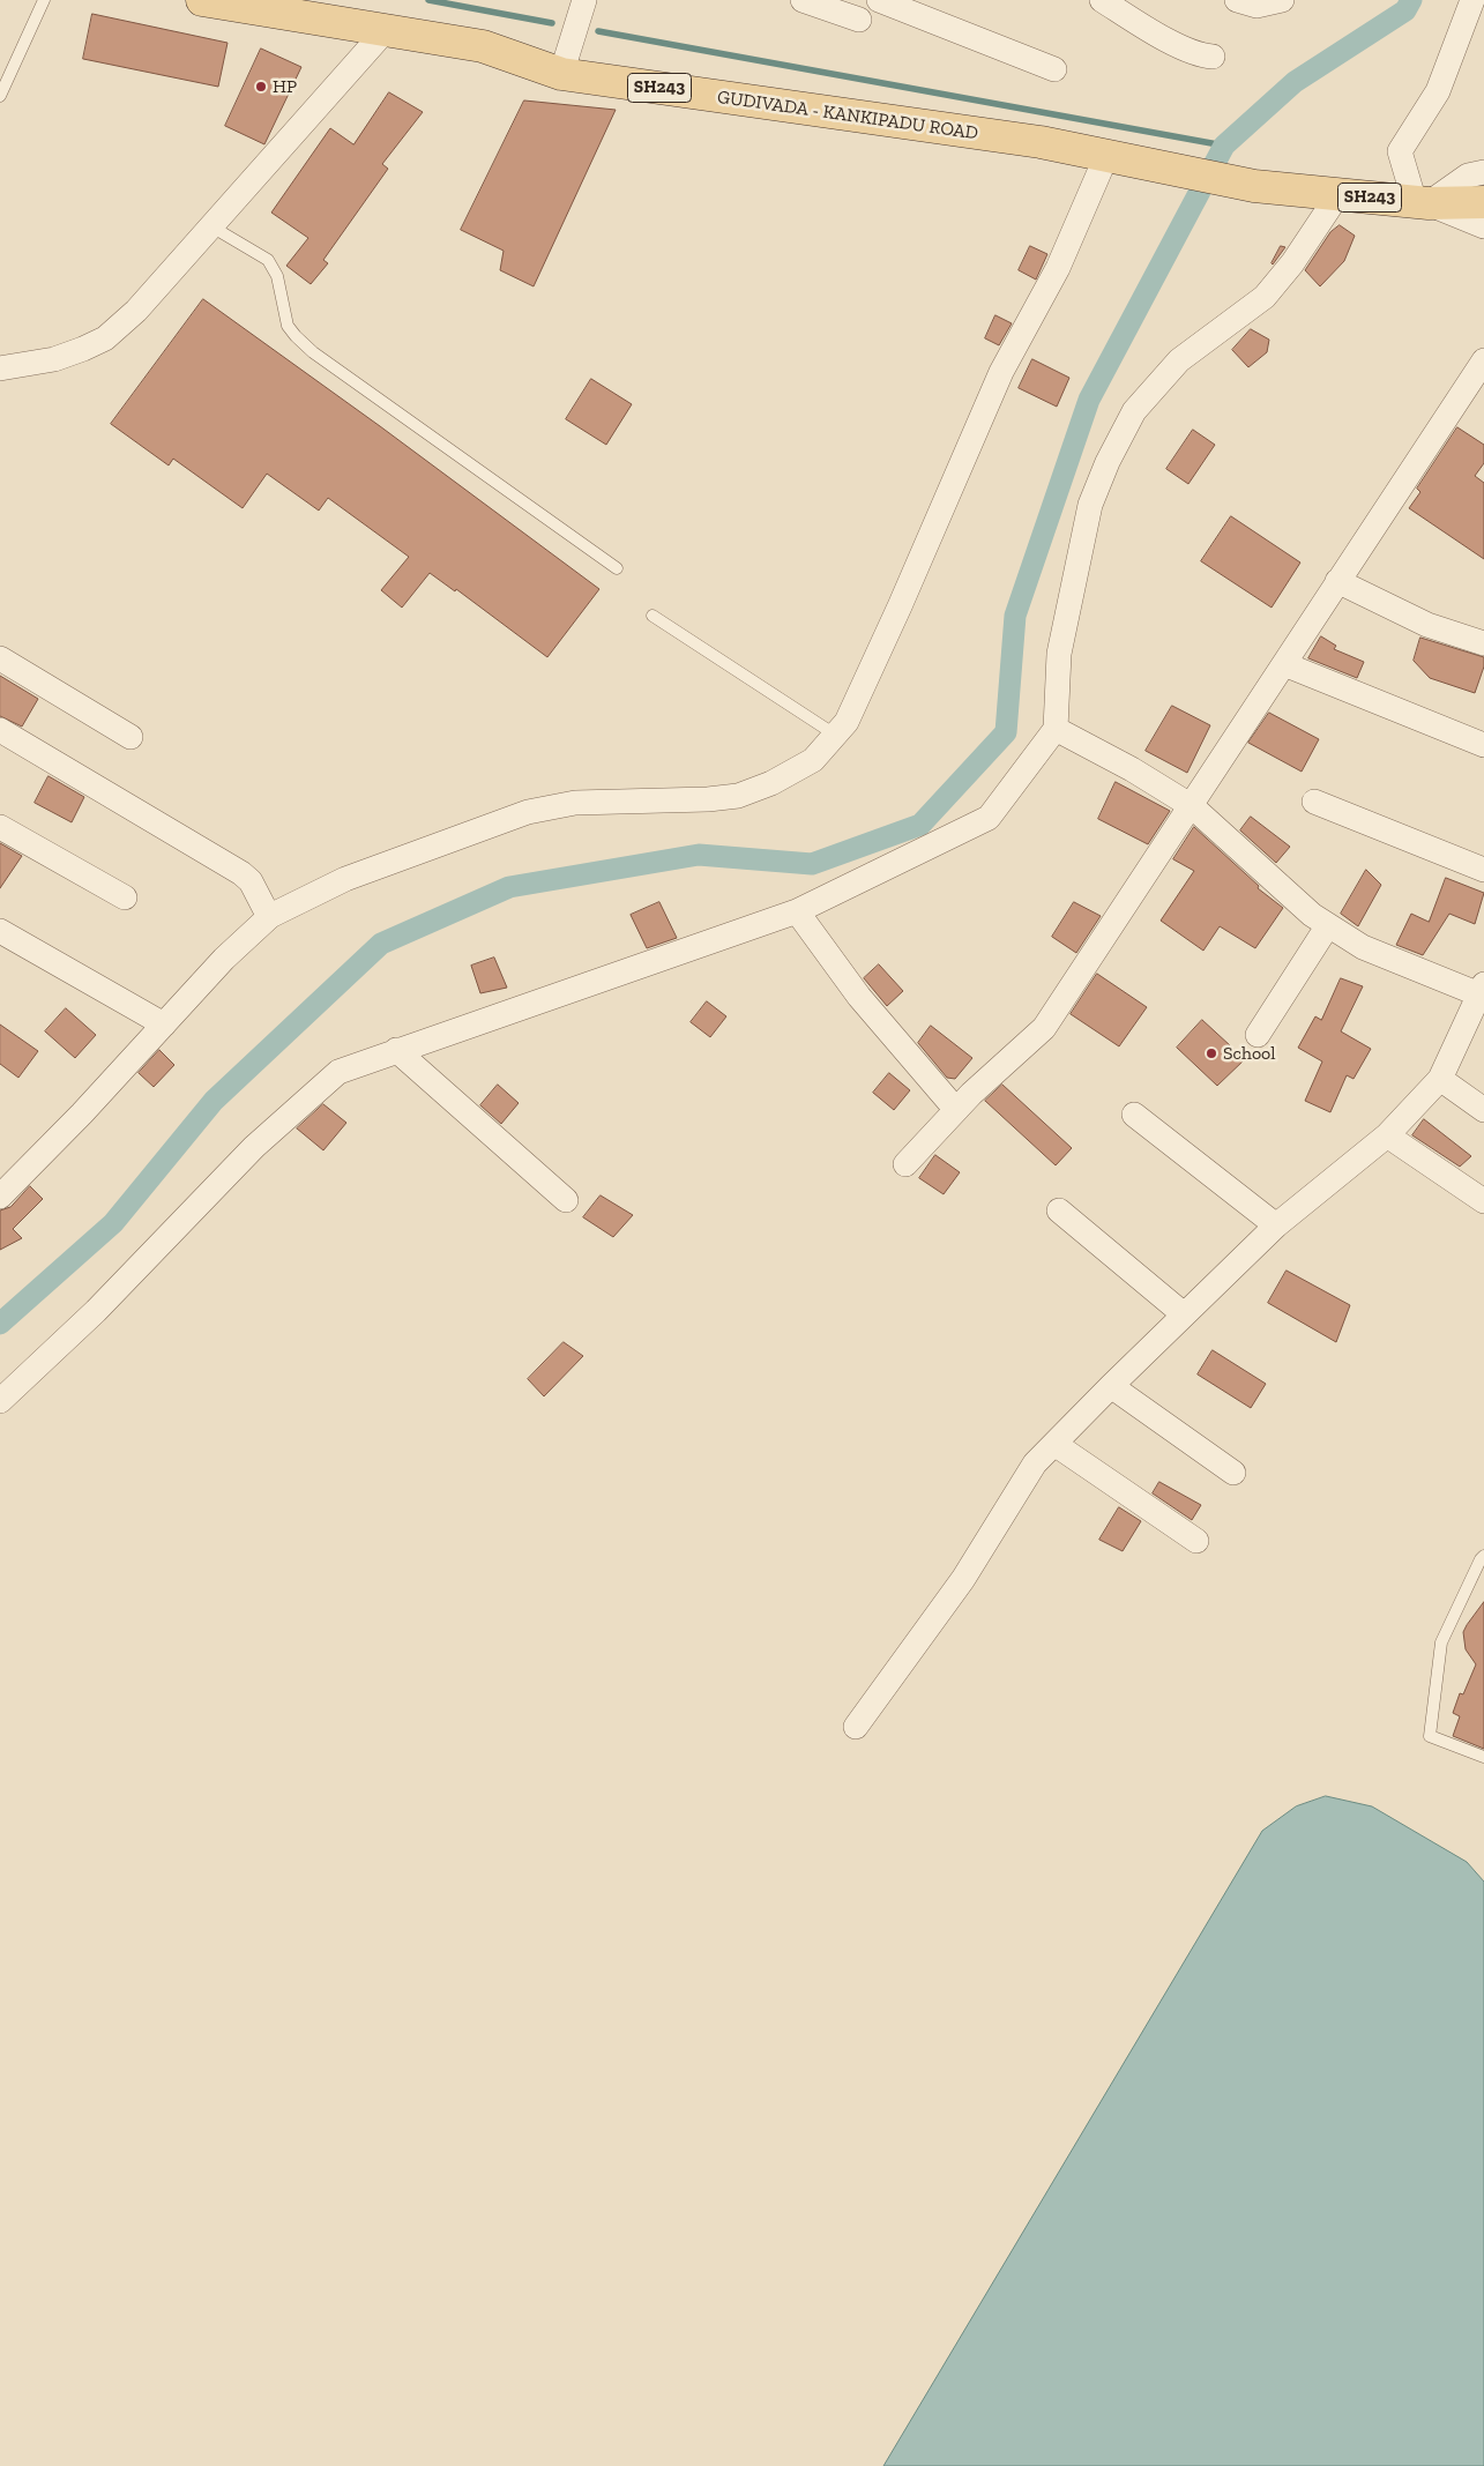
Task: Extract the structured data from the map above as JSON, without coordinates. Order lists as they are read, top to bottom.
{
  "streets": {
    "main road": ["SH243", "GUDIVADA - KANKIPADU ROAD"]
  },
  "crossings": [
    ["SH243", "GUDIVADA - KANKIPADU ROAD"]
  ],
  "places": ["HP", "School"]
}
